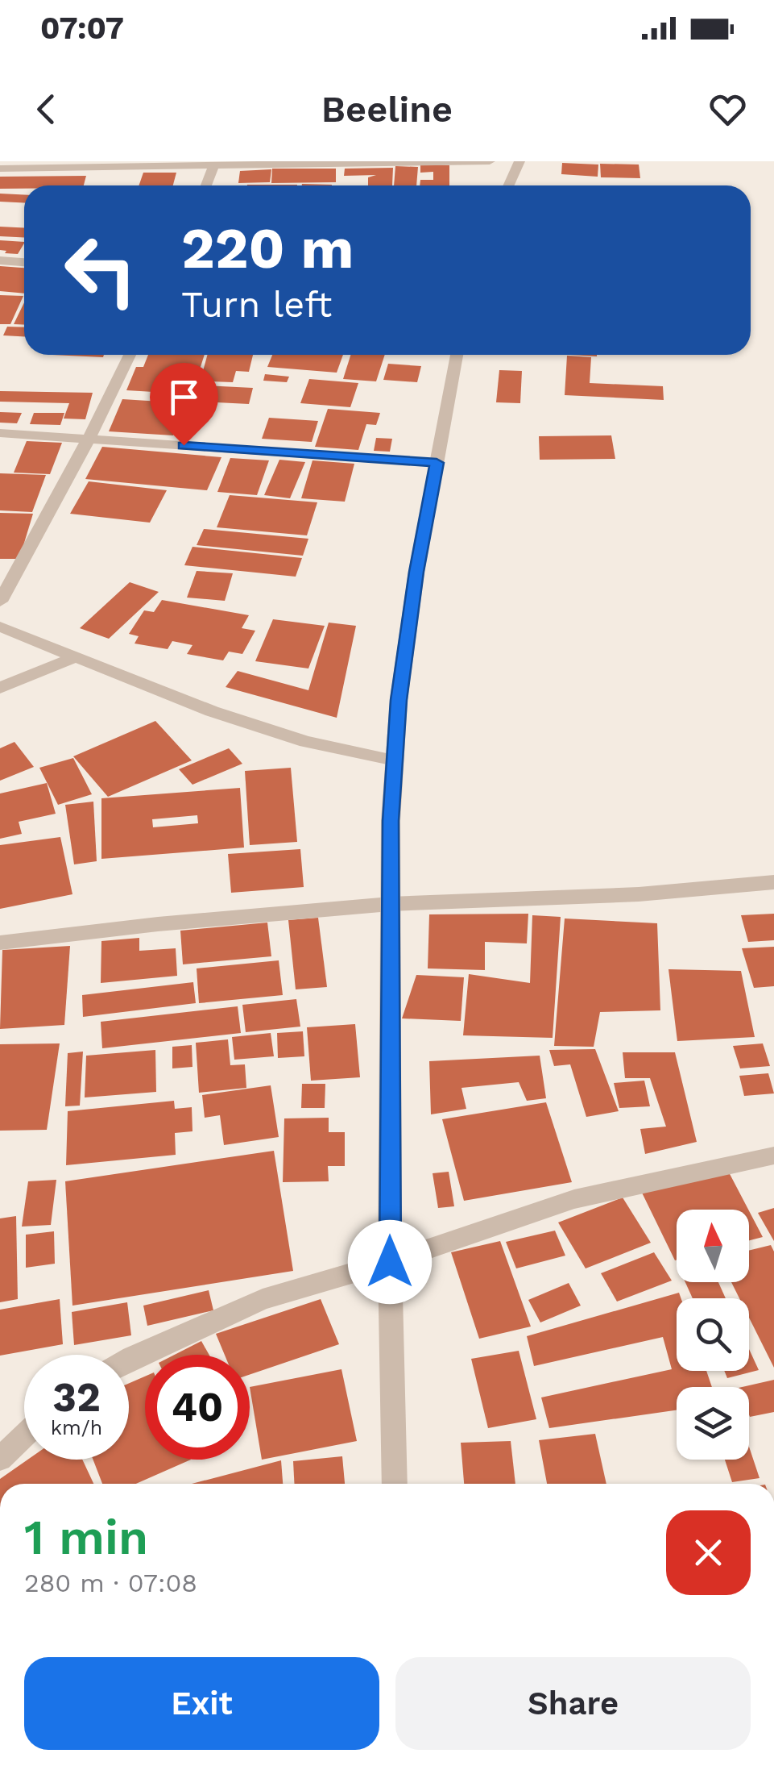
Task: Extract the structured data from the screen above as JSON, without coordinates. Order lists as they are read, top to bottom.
{
  "north": "top",
  "page": {
    "status": "07:07",
    "header": "Beeline",
    "turn": ["220 m", "Turn left"],
    "speed": "32 km/h",
    "limit": "40",
    "heading": ["1 min", "280 m · 07:08"],
    "buttons": ["Exit", "Share"]
  }
}
